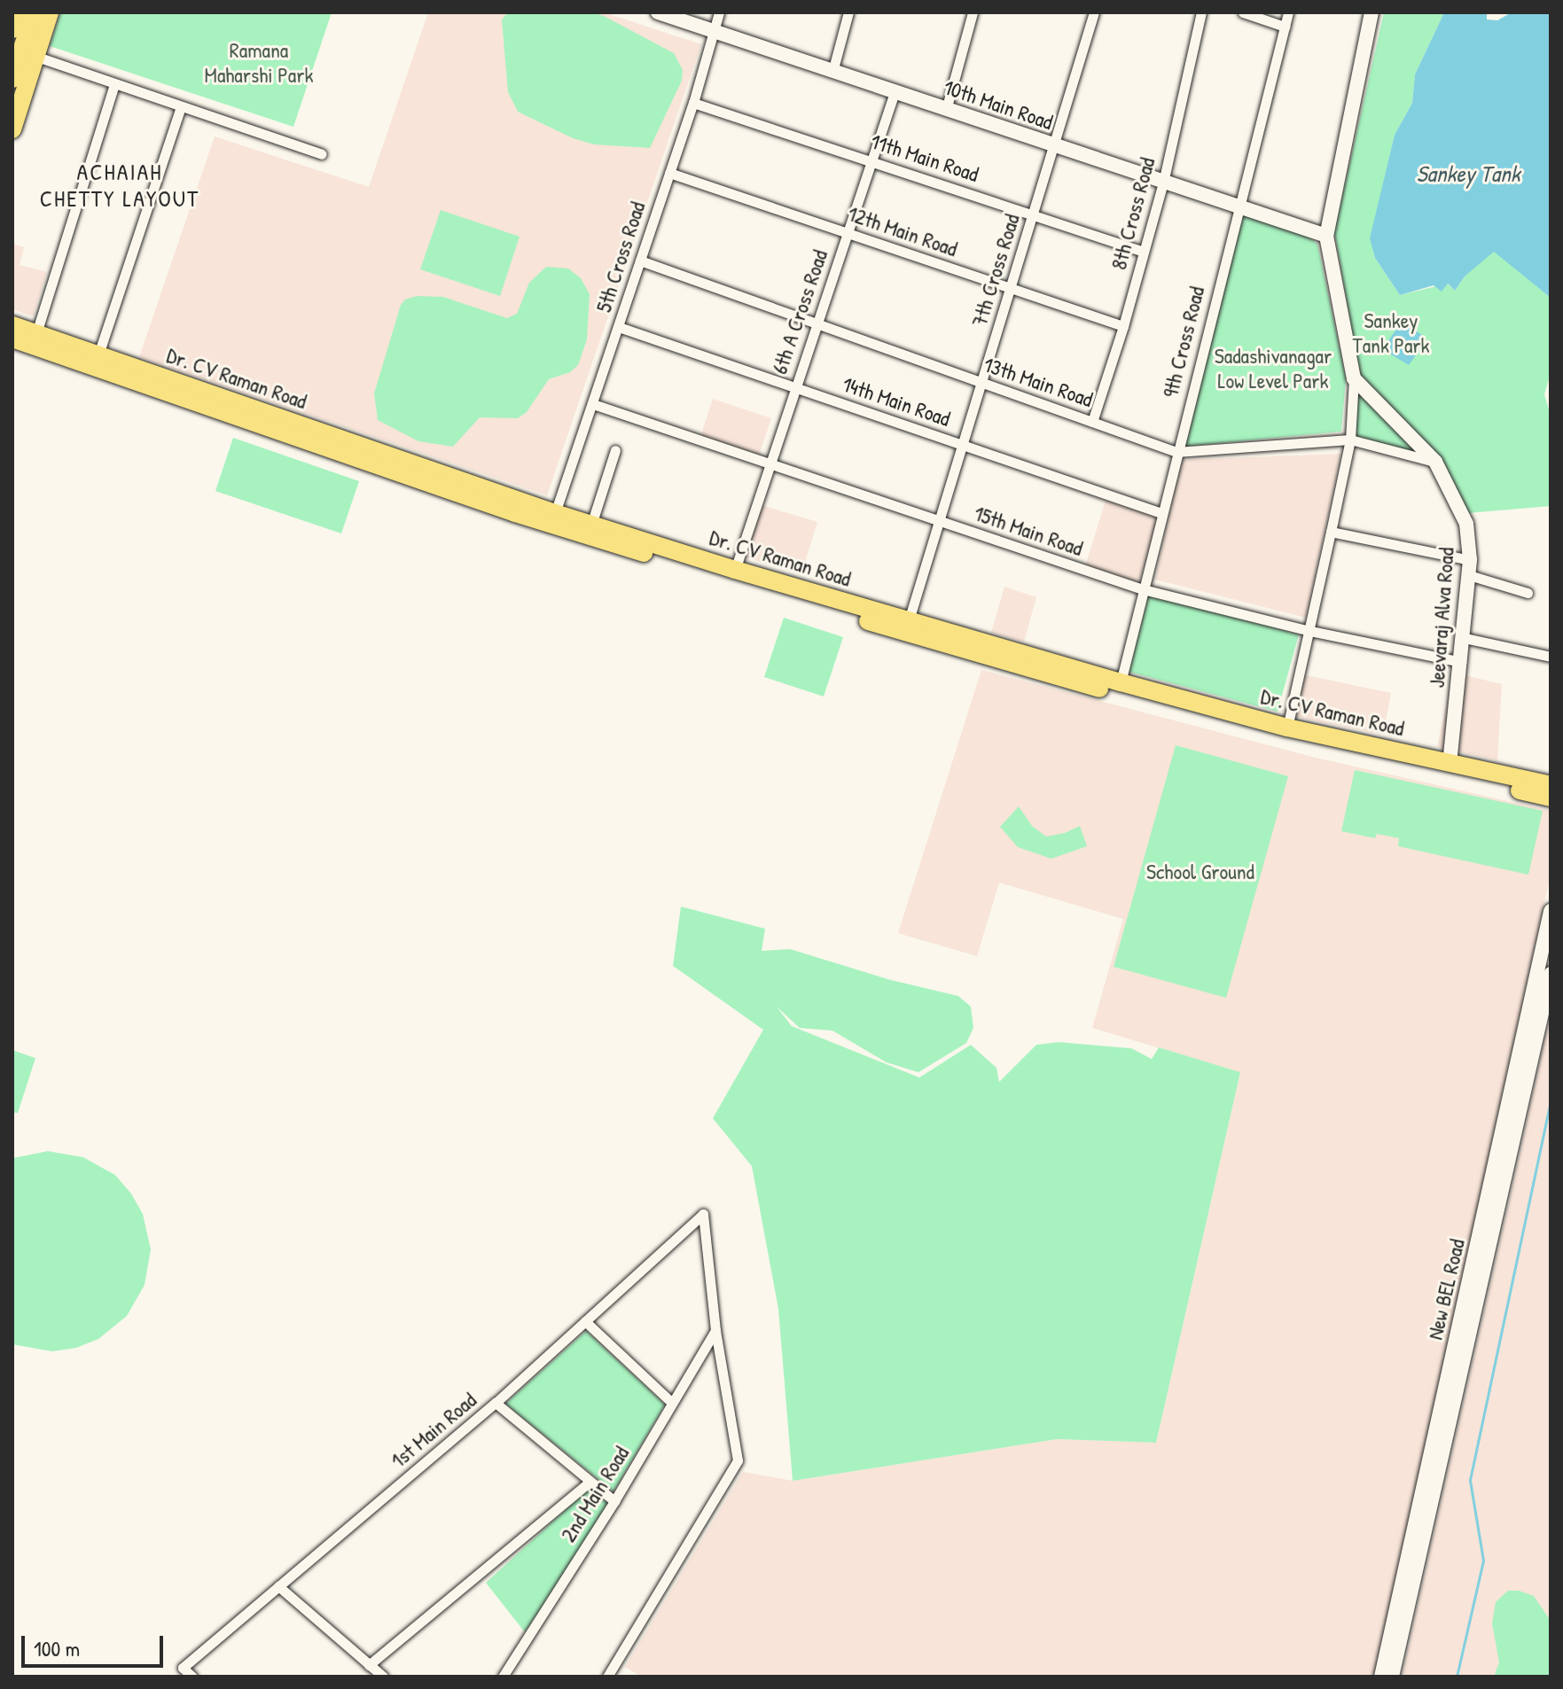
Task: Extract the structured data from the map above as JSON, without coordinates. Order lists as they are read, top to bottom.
{
  "streets": {
    "highway": ["Dr. CV Raman Road"],
    "main road": ["10th Main Road", "Jeevaraj Alva Road", "New BEL Road"],
    "street": [
      "11th Main Road",
      "8th Cross Road",
      "12th Main Road",
      "5th Cross Road",
      "7th Cross Road",
      "6th A Cross Road",
      "9th Cross Road",
      "13th Main Road",
      "14th Main Road",
      "15th Main Road",
      "1st Main Road",
      "2nd Main Road"
    ]
  },
  "crossings": [
    ["10th Main Road", "8th Cross Road"],
    ["10th Main Road", "5th Cross Road"],
    ["10th Main Road", "7th Cross Road"],
    ["10th Main Road", "6th A Cross Road"],
    ["10th Main Road", "9th Cross Road"],
    ["11th Main Road", "8th Cross Road"],
    ["11th Main Road", "5th Cross Road"],
    ["11th Main Road", "7th Cross Road"],
    ["11th Main Road", "6th A Cross Road"],
    ["8th Cross Road", "12th Main Road"],
    ["8th Cross Road", "13th Main Road"],
    ["12th Main Road", "5th Cross Road"],
    ["12th Main Road", "7th Cross Road"],
    ["12th Main Road", "6th A Cross Road"],
    ["5th Cross Road", "Dr. CV Raman Road"],
    ["5th Cross Road", "13th Main Road"],
    ["5th Cross Road", "14th Main Road"],
    ["5th Cross Road", "15th Main Road"],
    ["7th Cross Road", "Dr. CV Raman Road"],
    ["7th Cross Road", "13th Main Road"],
    ["7th Cross Road", "14th Main Road"],
    ["7th Cross Road", "15th Main Road"],
    ["6th A Cross Road", "Dr. CV Raman Road"],
    ["6th A Cross Road", "13th Main Road"],
    ["6th A Cross Road", "14th Main Road"],
    ["6th A Cross Road", "15th Main Road"],
    ["9th Cross Road", "Dr. CV Raman Road"],
    ["9th Cross Road", "13th Main Road"],
    ["9th Cross Road", "14th Main Road"],
    ["9th Cross Road", "15th Main Road"],
    ["Dr. CV Raman Road", "Jeevaraj Alva Road"],
    ["13th Main Road", "Jeevaraj Alva Road"],
    ["15th Main Road", "Jeevaraj Alva Road"],
    ["1st Main Road", "2nd Main Road"]
  ],
  "districts": ["ACHAIAH CHETTY LAYOUT"],
  "water": ["Sankey Tank"],
  "parks": [
    "Ramana Maharshi Park",
    "Sankey Tank Park",
    "Sadashivanagar Low Level Park",
    "School Ground"
  ],
  "scale_bar": "100 m"
}
